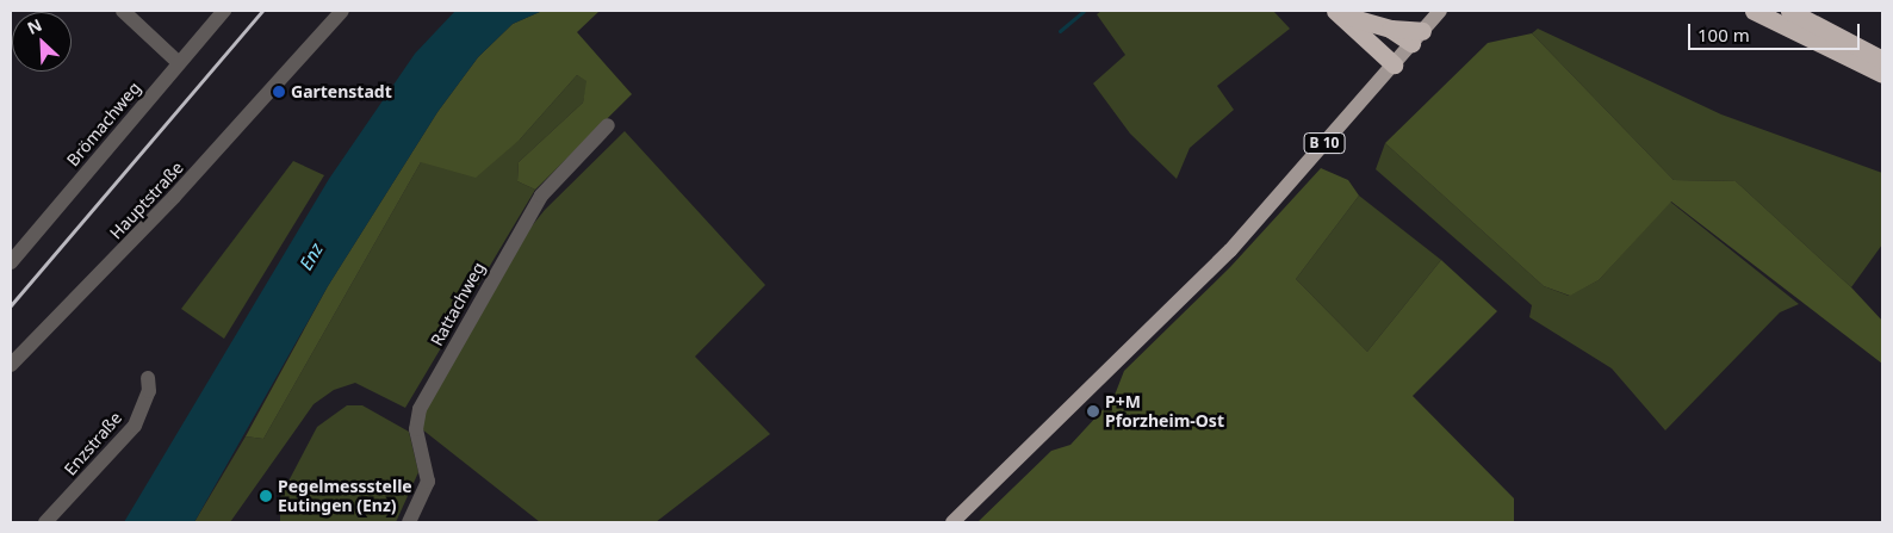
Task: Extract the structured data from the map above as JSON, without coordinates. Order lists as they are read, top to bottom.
{
  "streets": {
    "main road": ["B 10"],
    "street": [
      "Brömachweg",
      "Hauptstraße",
      "Rattachweg",
      "Enzstraße"
    ]
  },
  "water": ["Enz"],
  "places": ["Gartenstadt", "P+M Pforzheim-Ost", "Pegelmessstelle Eutingen (Enz)"],
  "scale_bar": "100 m",
  "north": "top left"
}
